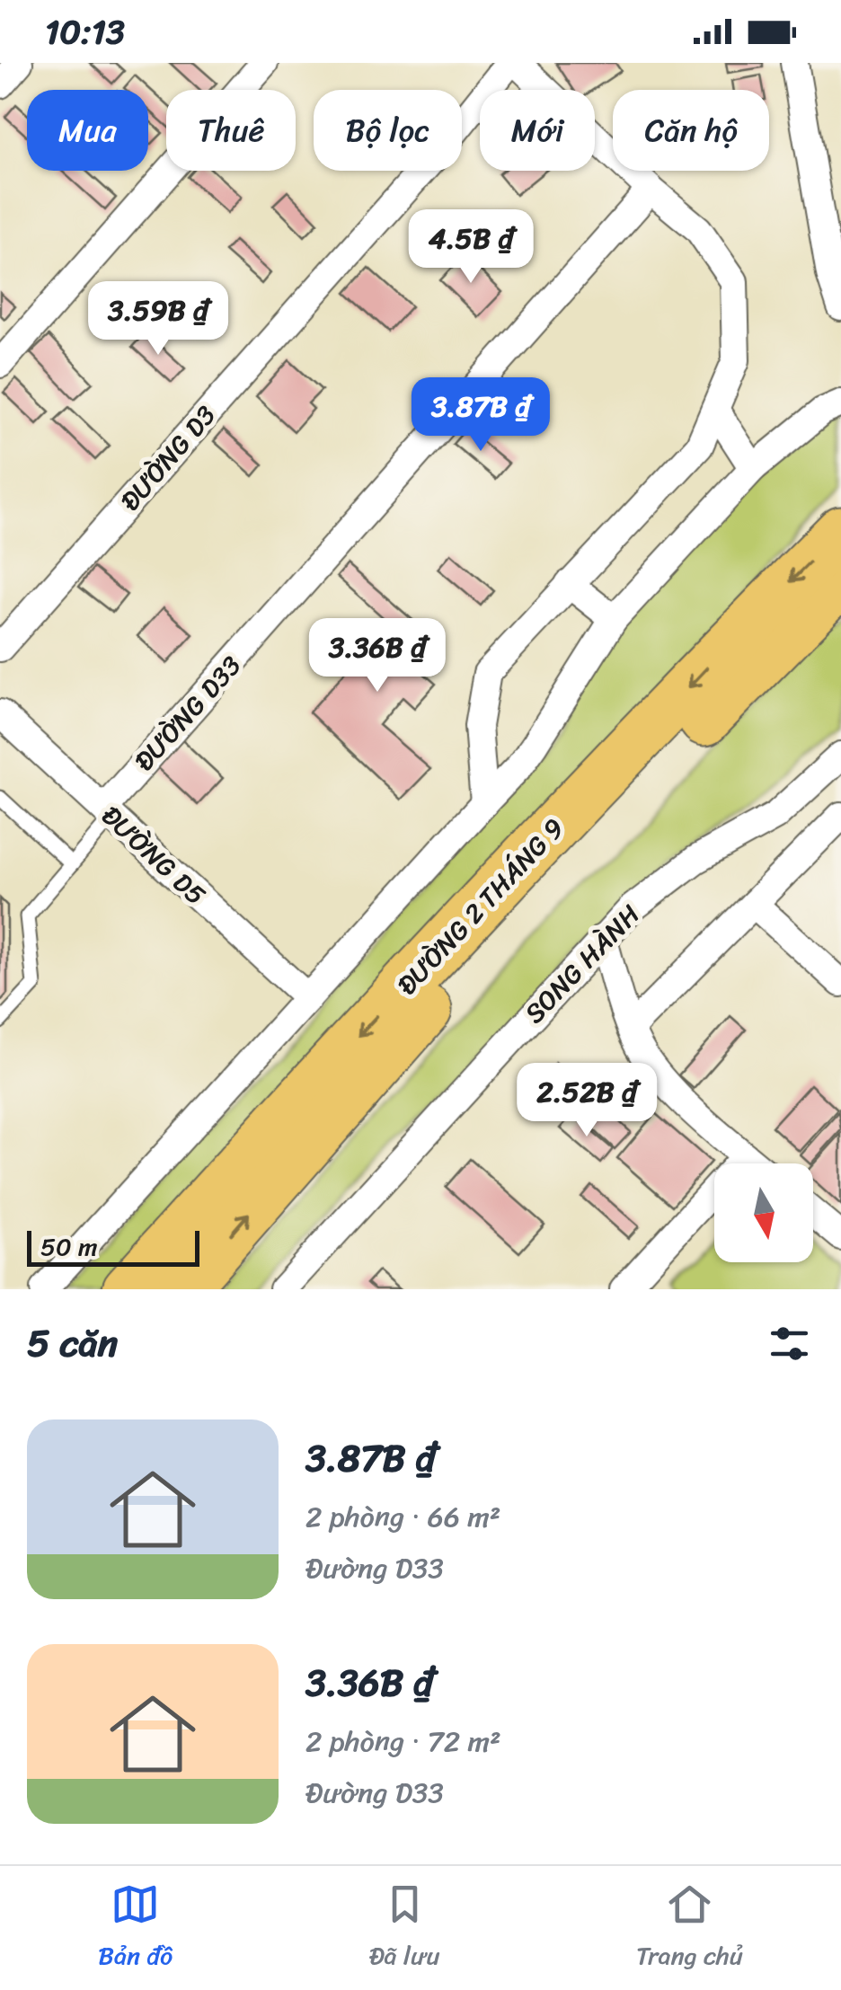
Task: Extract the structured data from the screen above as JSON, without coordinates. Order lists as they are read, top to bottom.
{
  "streets": {
    "highway": ["ĐƯỜNG 2 THÁNG 9"],
    "street": [
      "ĐƯỜNG D3",
      "ĐƯỜNG D33",
      "ĐƯỜNG D5",
      "SONG HÀNH"
    ]
  },
  "crossings": [
    ["ĐƯỜNG D33", "ĐƯỜNG D5"]
  ],
  "scale_bar": "50 m",
  "north": "bottom",
  "page": {
    "status": "10:13",
    "chip": [
      "Mua",
      "Thuê",
      "Bộ lọc",
      "Mới",
      "Căn hộ"
    ],
    "price": [
      "4.5B ₫",
      "3.59B ₫",
      "3.87B ₫",
      "3.36B ₫",
      "2.52B ₫"
    ],
    "scale": "50 m",
    "heading": "5 căn",
    "list": [
      {
        "name": "3.87B ₫",
        "note": "2 phòng · 66 m² · Đường D33"
      },
      {
        "name": "3.36B ₫",
        "note": "2 phòng · 72 m² · Đường D33"
      }
    ],
    "tabs": ["Bản đồ", "Đã lưu", "Trang chủ"]
  }
}
